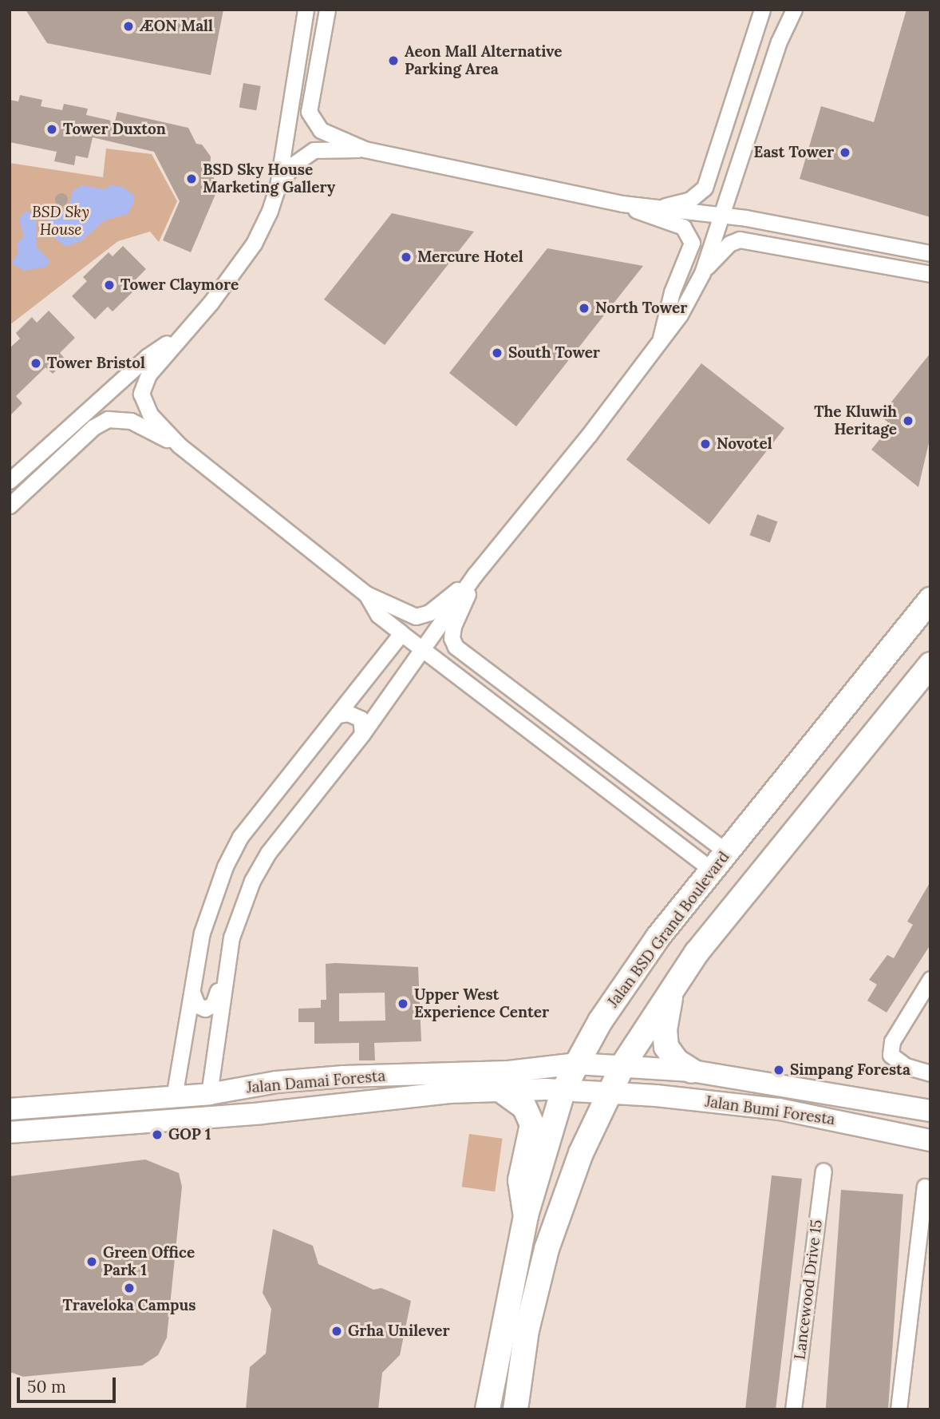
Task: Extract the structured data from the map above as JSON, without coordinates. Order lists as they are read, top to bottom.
{
  "streets": {
    "main road": ["Jalan BSD Grand Boulevard", "Jalan Damai Foresta", "Jalan Bumi Foresta"],
    "street": ["Lancewood Drive 15"]
  },
  "crossings": [
    ["Jalan BSD Grand Boulevard", "Jalan Damai Foresta"],
    ["Jalan Damai Foresta", "Jalan Bumi Foresta"]
  ],
  "parks": ["BSD Sky House"],
  "places": [
    "ÆON Mall",
    "Aeon Mall Alternative Parking Area",
    "Tower Duxton",
    "East Tower",
    "BSD Sky House Marketing Gallery",
    "Mercure Hotel",
    "Tower Claymore",
    "North Tower",
    "South Tower",
    "Tower Bristol",
    "The Kluwih Heritage",
    "Novotel",
    "Upper West Experience Center",
    "Simpang Foresta",
    "GOP 1",
    "Green Office Park 1",
    "Traveloka Campus",
    "Grha Unilever"
  ],
  "scale_bar": "50 m"
}
